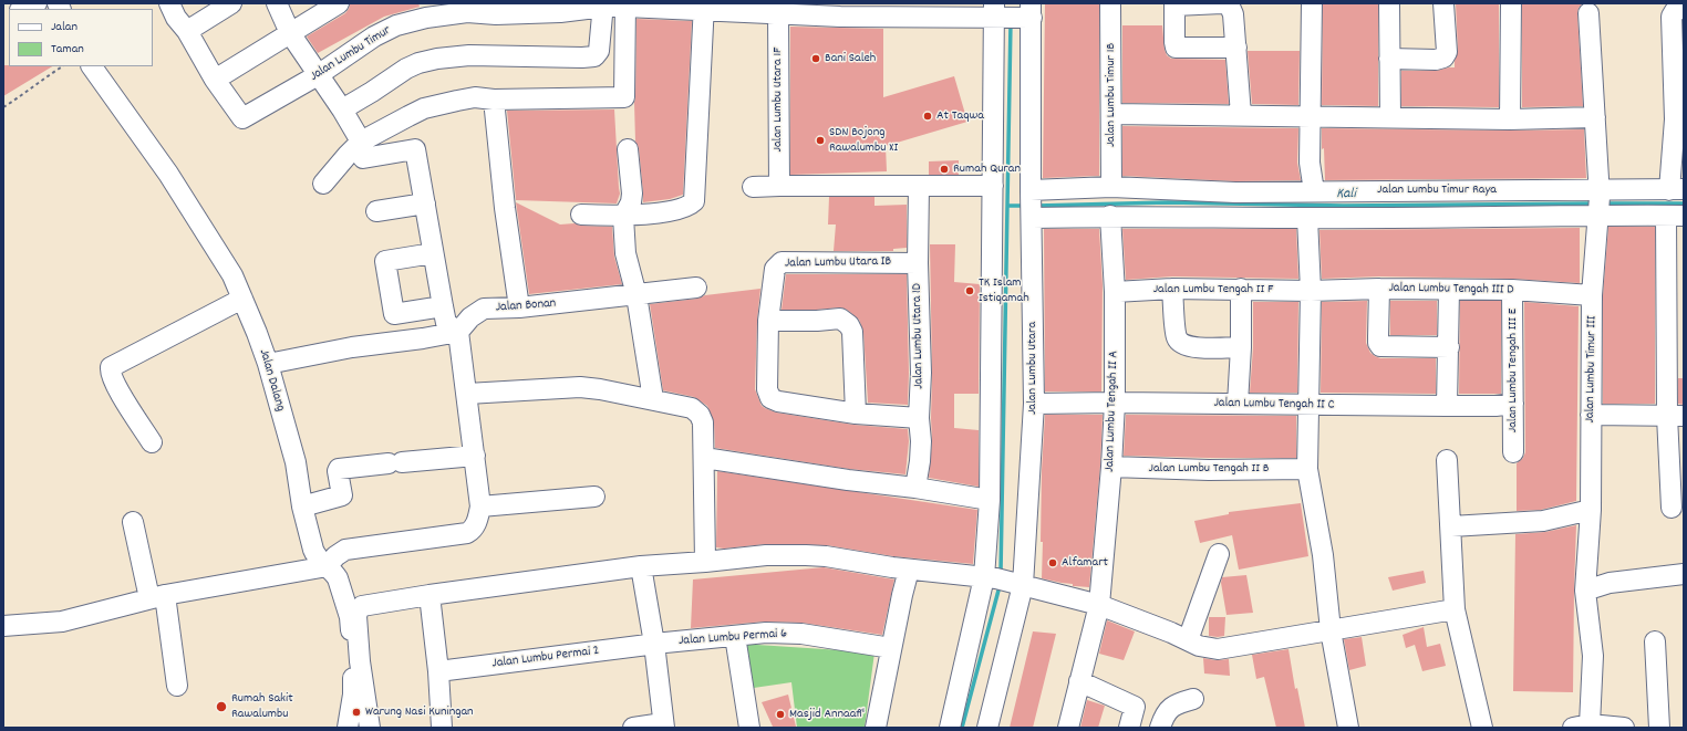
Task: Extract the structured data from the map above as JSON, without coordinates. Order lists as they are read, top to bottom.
{
  "streets": {
    "street": [
      "Jalan Lumbu Timur",
      "Jalan Lumbu Timur 1B",
      "Jalan Lumbu Utara 1F",
      "Jalan Lumbu Timur Raya",
      "Jalan Lumbu Utara IB",
      "Jalan Lumbu Tengah II F",
      "Jalan Lumbu Tengah III D",
      "Jalan Bonan",
      "Jalan Lumbu Utara 1D",
      "Jalan Lumbu Utara",
      "Jalan Lumbu Timur III",
      "Jalan Lumbu Tengah III E",
      "Jalan Dalang",
      "Jalan Lumbu Tengah II C",
      "Jalan Lumbu Tengah II A",
      "Jalan Lumbu Tengah II B",
      "Jalan Lumbu Permai 6",
      "Jalan Lumbu Permai 2"
    ]
  },
  "crossings": [
    ["Jalan Lumbu Timur", "Jalan Lumbu Utara 1F"],
    ["Jalan Lumbu Timur", "Jalan Lumbu Utara"],
    ["Jalan Lumbu Timur 1B", "Jalan Lumbu Timur Raya"],
    ["Jalan Lumbu Timur Raya", "Jalan Lumbu Utara"],
    ["Jalan Lumbu Timur Raya", "Jalan Lumbu Timur III"],
    ["Jalan Lumbu Timur Raya", "Jalan Lumbu Tengah II A"],
    ["Jalan Lumbu Utara IB", "Jalan Lumbu Utara 1D"],
    ["Jalan Lumbu Tengah II F", "Jalan Lumbu Tengah III D"],
    ["Jalan Lumbu Tengah II F", "Jalan Lumbu Tengah II A"],
    ["Jalan Lumbu Tengah III D", "Jalan Lumbu Timur III"],
    ["Jalan Lumbu Tengah III D", "Jalan Lumbu Tengah III E"],
    ["Jalan Lumbu Utara", "Jalan Lumbu Tengah II C"],
    ["Jalan Lumbu Tengah III E", "Jalan Lumbu Tengah II C"],
    ["Jalan Lumbu Tengah II C", "Jalan Lumbu Tengah II A"],
    ["Jalan Lumbu Tengah II A", "Jalan Lumbu Tengah II B"],
    ["Jalan Lumbu Permai 6", "Jalan Lumbu Permai 2"]
  ],
  "water": ["Kali"],
  "places": [
    "Bani Saleh",
    "At Taqwa",
    "SDN Bojong Rawalumbu XI",
    "Rumah Quran",
    "TK Islam Istiqamah",
    "Alfamart",
    "Rumah Sakit Rawalumbu",
    "Warung Nasi Kuningan",
    "Masjid Annaafi'"
  ],
  "legend": ["Jalan", "Taman"]
}
